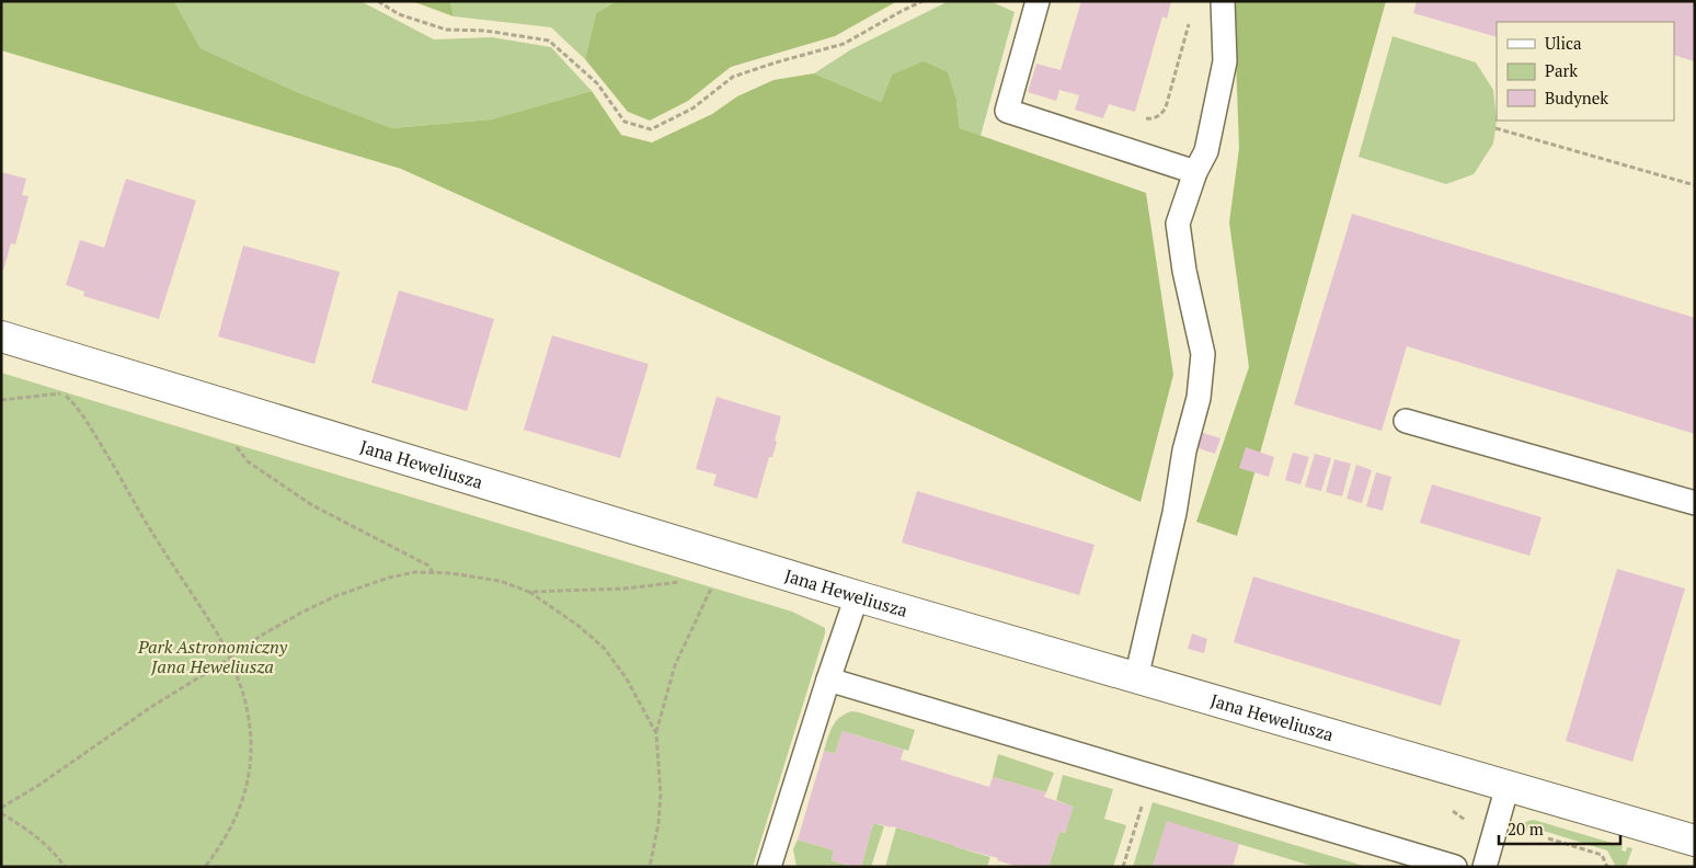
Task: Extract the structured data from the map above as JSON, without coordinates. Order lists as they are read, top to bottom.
{
  "streets": {
    "street": ["Jana Heweliusza"]
  },
  "parks": ["Park Astronomiczny Jana Heweliusza"],
  "legend": ["Ulica", "Park", "Budynek"],
  "scale_bar": "20 m"
}
